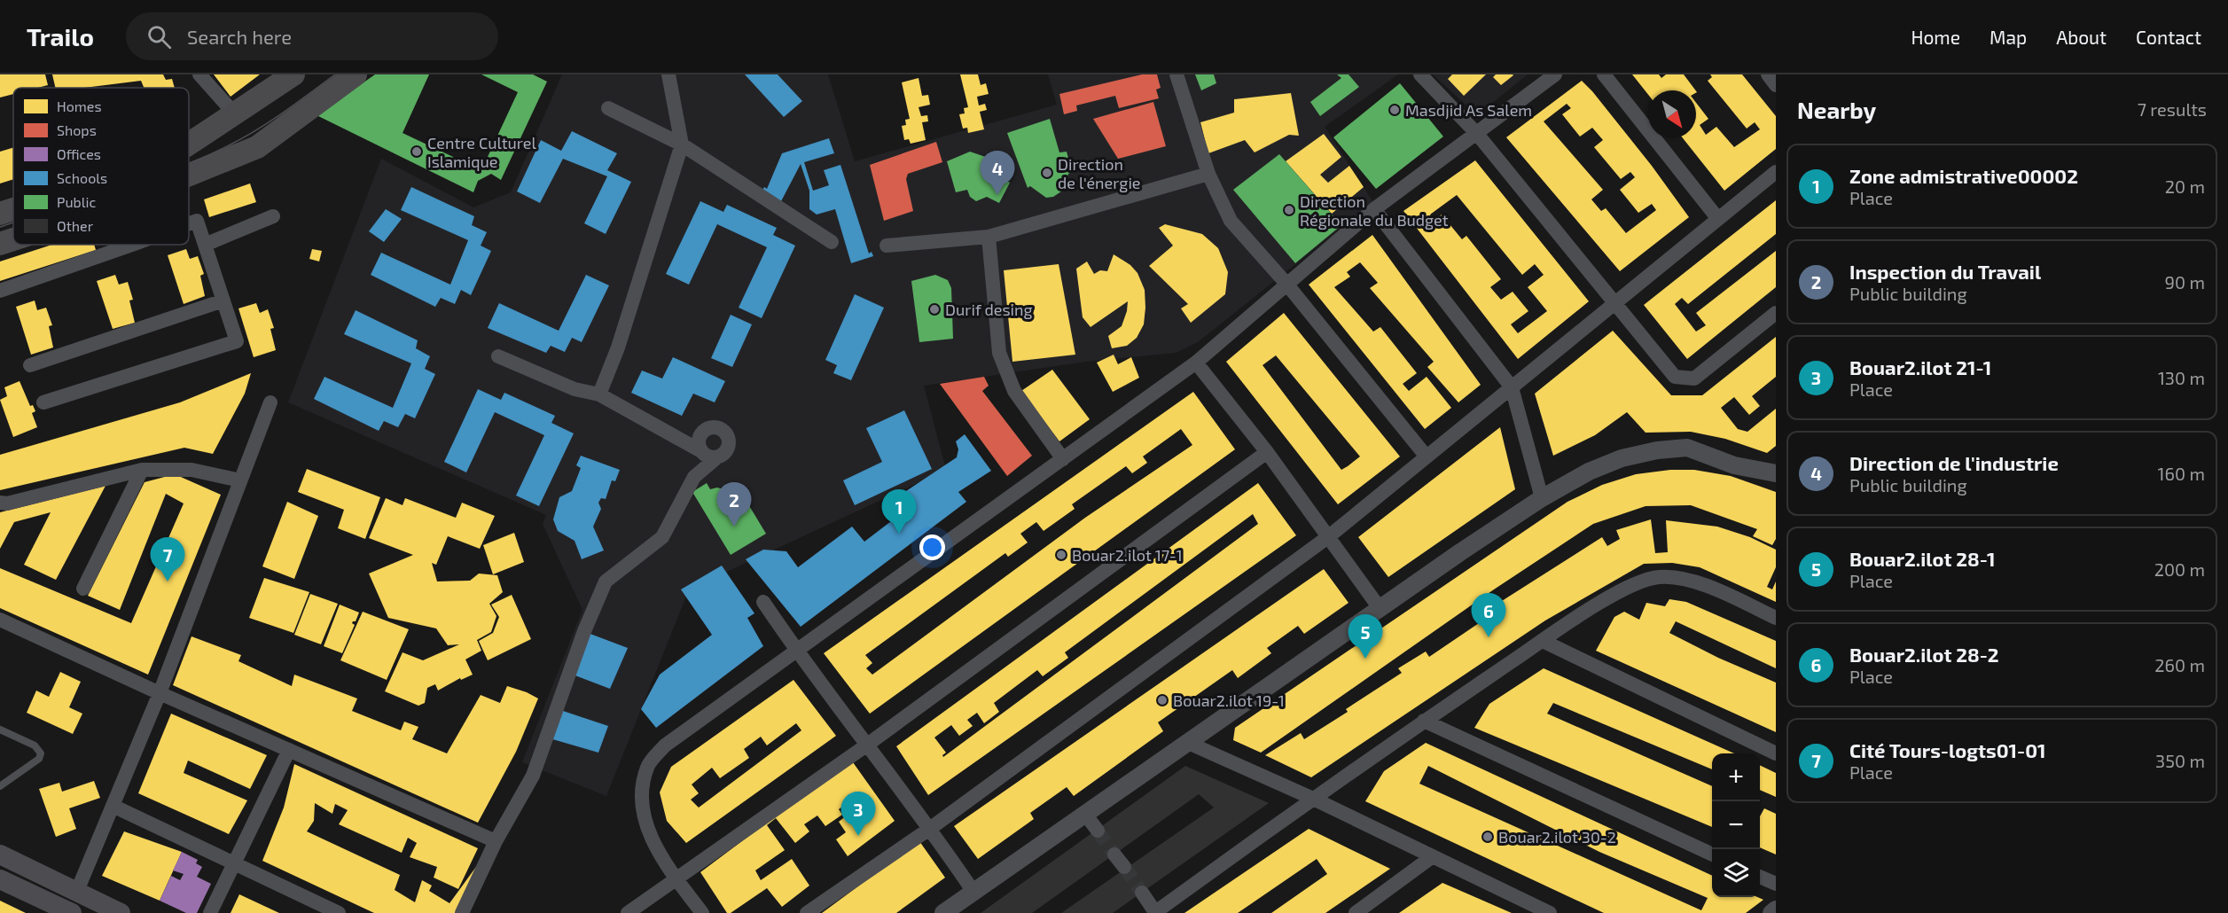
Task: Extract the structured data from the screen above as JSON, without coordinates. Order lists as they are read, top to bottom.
{
  "places": [
    "Masdjid As Salem",
    "Centre Culturel Islamique",
    "Direction de l'énergie",
    "Direction Régionale du Budget",
    "Durif desing",
    "Bouar2.ilot 17-1",
    "Bouar2.ilot 19-1",
    "Bouar2.ilot 30-2"
  ],
  "legend": [
    "Homes",
    "Shops",
    "Offices",
    "Schools",
    "Public",
    "Other"
  ],
  "north": "bottom right",
  "page": {
    "header": "Trailo",
    "search": "Search here",
    "nav": [
      "Home",
      "Map",
      "About",
      "Contact"
    ],
    "heading": ["Nearby", "7 results"],
    "list": [
      {
        "mark": "1",
        "name": "Zone admistrative00002",
        "note": "Place",
        "value": "20 m"
      },
      {
        "mark": "2",
        "name": "Inspection du Travail",
        "note": "Public building",
        "value": "90 m"
      },
      {
        "mark": "3",
        "name": "Bouar2.ilot 21-1",
        "note": "Place",
        "value": "130 m"
      },
      {
        "mark": "4",
        "name": "Direction de l'industrie",
        "note": "Public building",
        "value": "160 m"
      },
      {
        "mark": "5",
        "name": "Bouar2.ilot 28-1",
        "note": "Place",
        "value": "200 m"
      },
      {
        "mark": "6",
        "name": "Bouar2.ilot 28-2",
        "note": "Place",
        "value": "260 m"
      },
      {
        "mark": "7",
        "name": "Cité Tours-logts01-01",
        "note": "Place",
        "value": "350 m"
      }
    ],
    "pins": [
      "4",
      "2",
      "1",
      "7",
      "6",
      "5",
      "3"
    ],
    "map_buttons": ["+", "−"]
  }
}
